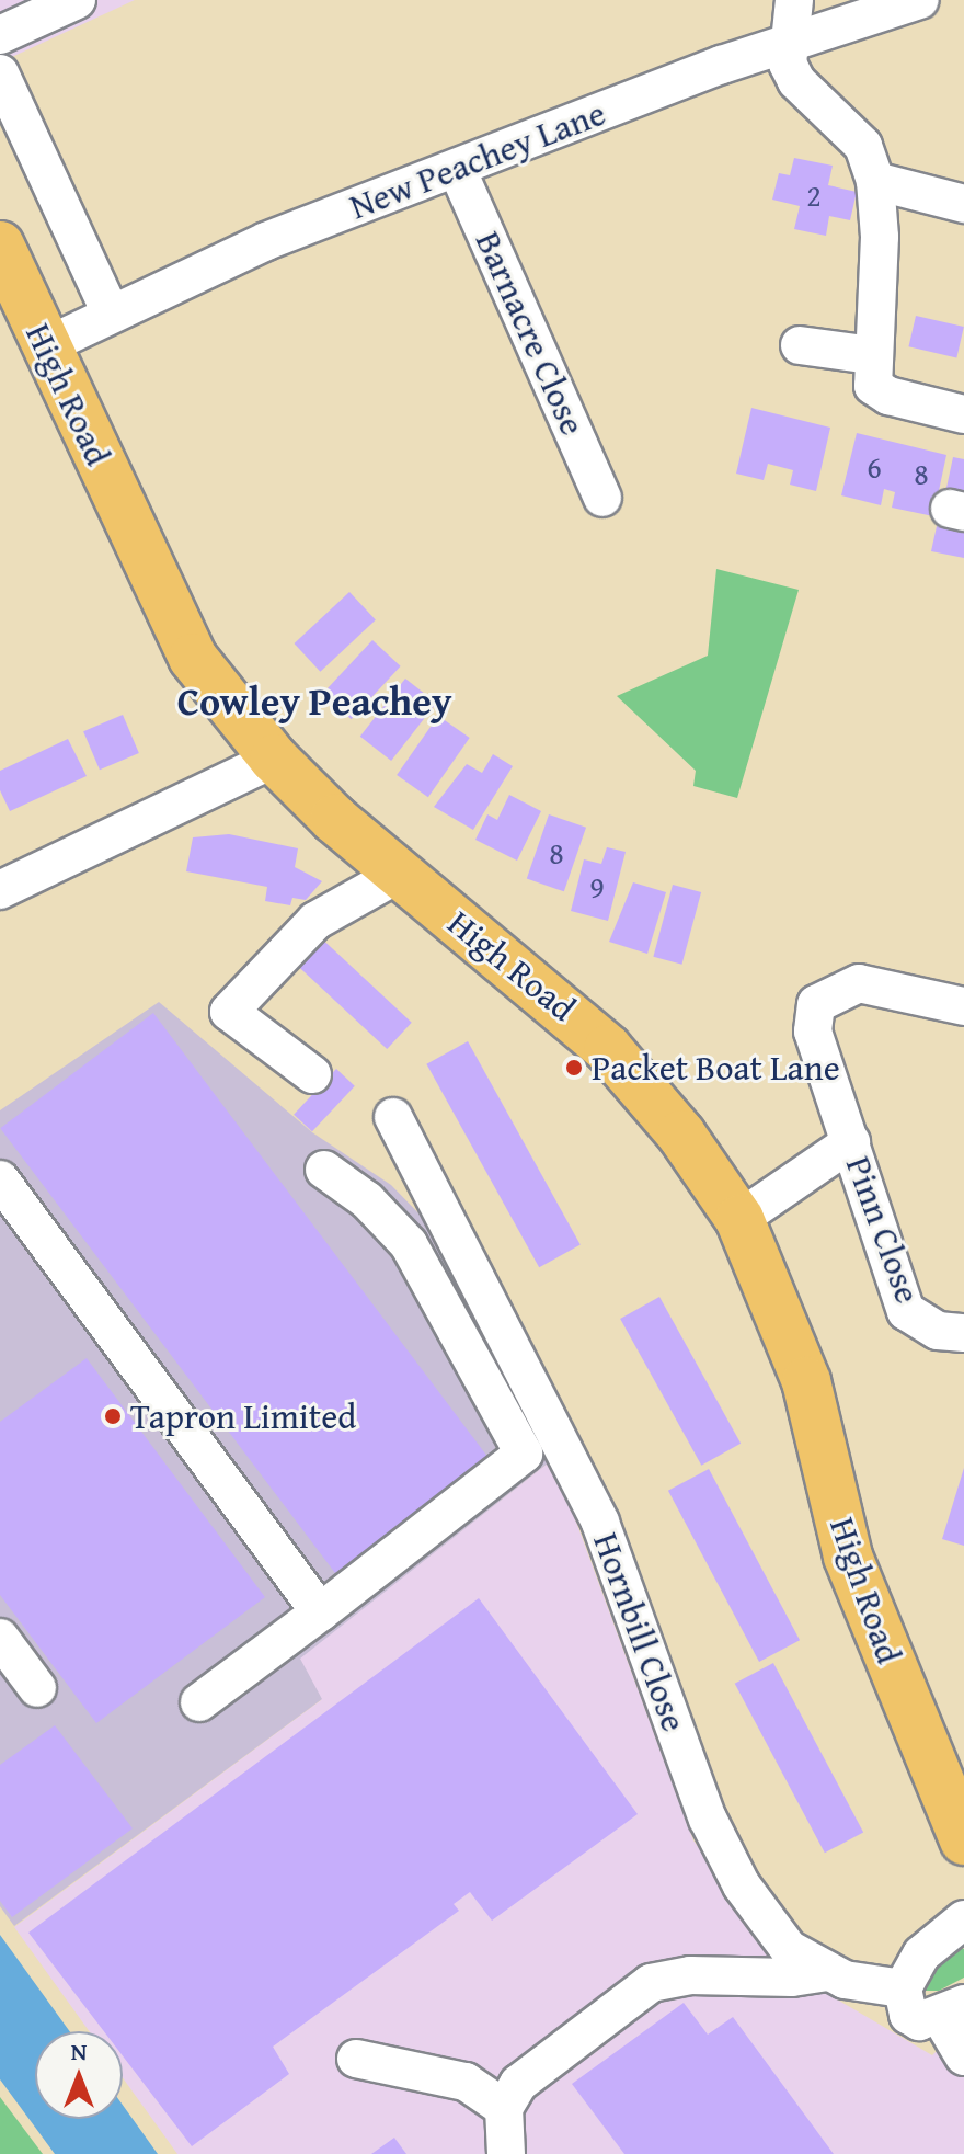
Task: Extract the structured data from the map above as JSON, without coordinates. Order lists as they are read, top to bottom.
{
  "streets": {
    "main road": ["High Road"],
    "street": [
      "New Peachey Lane",
      "Barnacre Close",
      "Pinn Close",
      "Hornbill Close"
    ]
  },
  "crossings": [
    ["New Peachey Lane", "Barnacre Close"],
    ["New Peachey Lane", "High Road"],
    ["High Road", "Pinn Close"]
  ],
  "districts": ["Cowley Peachey"],
  "places": ["Packet Boat Lane", "Tapron Limited"],
  "house_numbers": [
    "2",
    "6",
    "8",
    "8",
    "9"
  ],
  "north": "top"
}
